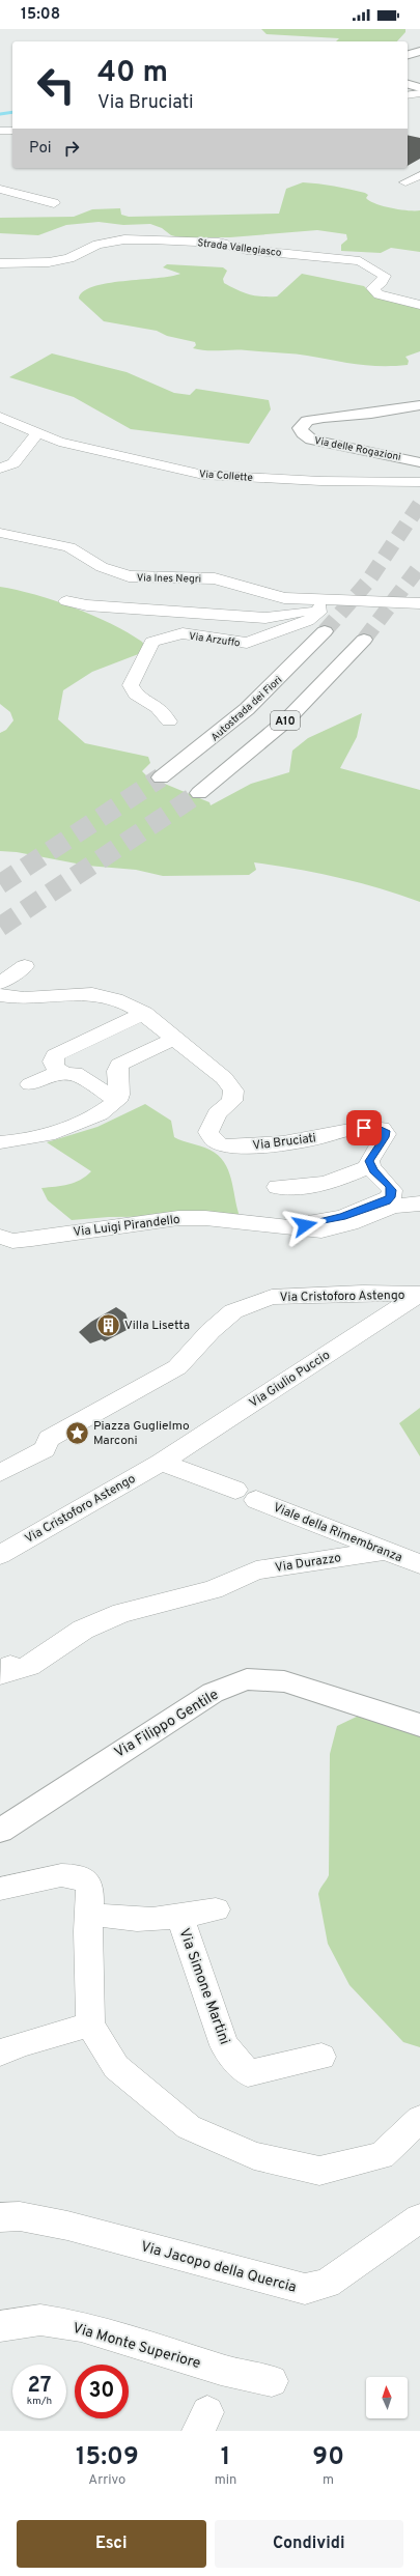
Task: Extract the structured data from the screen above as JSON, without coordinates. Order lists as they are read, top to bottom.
{
  "streets": {
    "main road": [
      "Via delle Rogazioni",
      "Autostrada dei Fiori",
      "A10",
      "Via Filippo Gentile"
    ],
    "street": [
      "Strada Vallegiasco",
      "Via Collette",
      "Via Ines Negri",
      "Via Arzuffo",
      "Via Bruciati",
      "Via Luigi Pirandello",
      "Via Cristoforo Astengo",
      "Via Giulio Puccio",
      "Viale della Rimembranza",
      "Via Durazzo",
      "Via Simone Martini",
      "Via Jacopo della Quercia",
      "Via Monte Superiore"
    ]
  },
  "crossings": [
    ["Via Ines Negri", "Via Arzuffo"],
    ["Via Cristoforo Astengo", "Via Giulio Puccio"],
    ["Via Cristoforo Astengo", "Viale della Rimembranza"],
    ["Via Giulio Puccio", "Viale della Rimembranza"],
    ["Viale della Rimembranza", "Via Durazzo"]
  ],
  "places": {
    "building": ["Villa Lisetta"],
    "place": ["Piazza Guglielmo Marconi"]
  },
  "north": "top",
  "page": {
    "status": "15:08",
    "turn": ["40 m", "Via Bruciati"],
    "then": "Poi",
    "speed": "27 km/h",
    "limit": "30",
    "eta": [
      "15:09",
      "Arrivo",
      "1",
      "min",
      "90",
      "m"
    ],
    "buttons": ["Esci", "Condividi"]
  }
}
